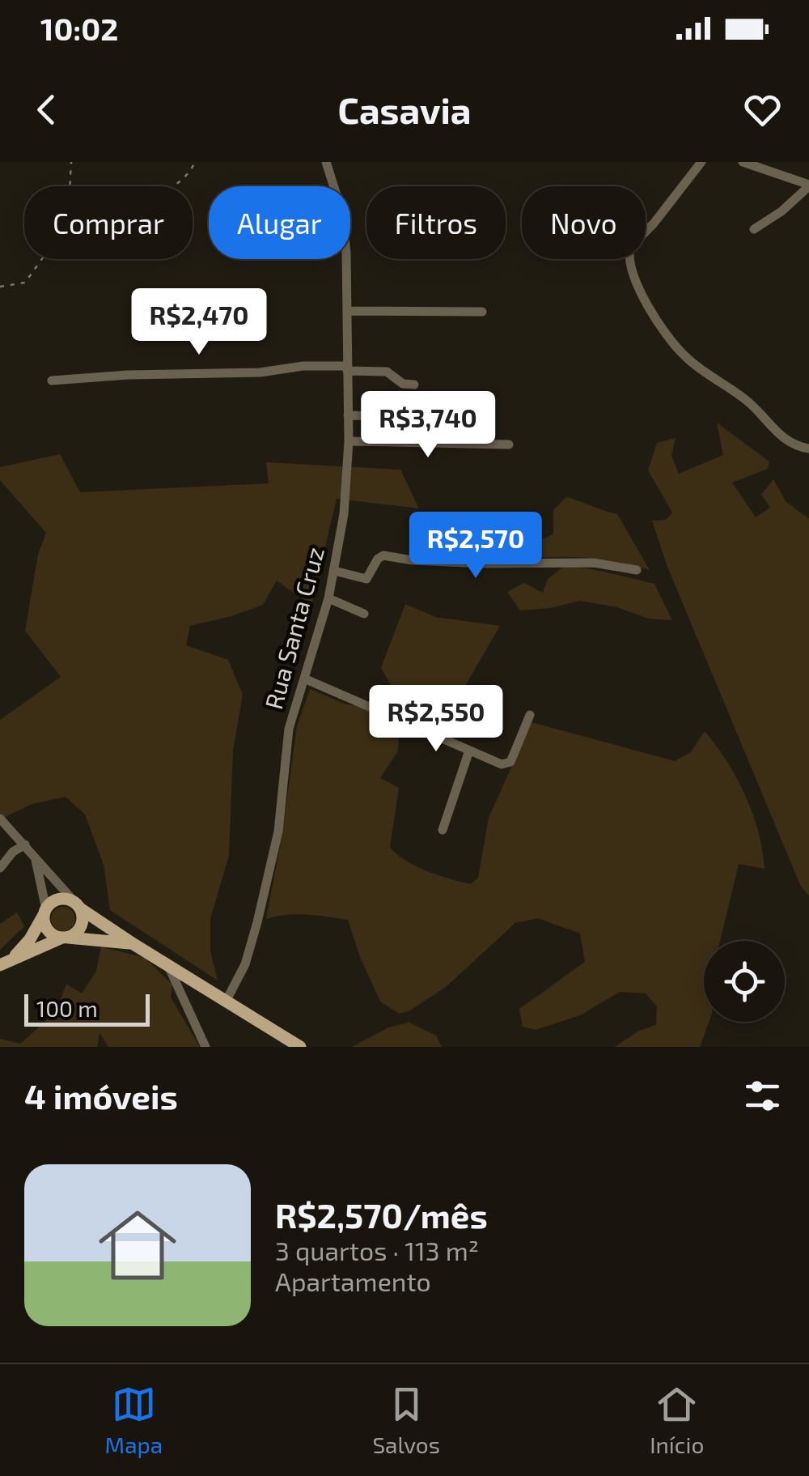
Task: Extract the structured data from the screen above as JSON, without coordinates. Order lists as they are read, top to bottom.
{
  "streets": {
    "street": ["Rua Santa Cruz"]
  },
  "scale_bar": "100 m",
  "page": {
    "status": "10:02",
    "header": "Casavia",
    "chip": [
      "Comprar",
      "Alugar",
      "Filtros",
      "Novo"
    ],
    "price": [
      "R$2,470",
      "R$3,740",
      "R$2,570",
      "R$2,550"
    ],
    "scale": "100 m",
    "heading": "4 imóveis",
    "list": [
      {
        "name": "R$2,570/mês",
        "note": "3 quartos · 113 m² · Apartamento"
      }
    ],
    "tabs": ["Mapa", "Salvos", "Início"]
  }
}
